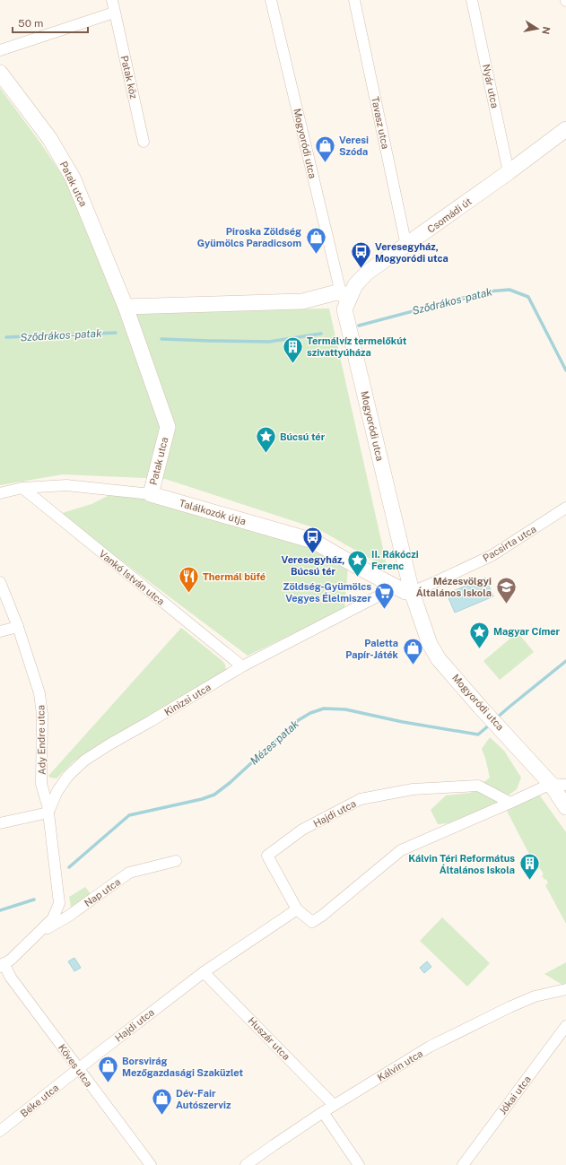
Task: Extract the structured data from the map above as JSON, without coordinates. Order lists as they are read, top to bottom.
{
  "streets": {
    "street": [
      "Patak köz",
      "Nyár utca",
      "Tavasz utca",
      "Mogyoródi utca",
      "Patak utca",
      "Csomádi út",
      "Találkozók útja",
      "Pacsirta utca",
      "Vankó István utca",
      "Kinizsi utca",
      "Ady Endre utca",
      "Hajdi utca",
      "Nap utca",
      "Huszár utca",
      "Köves utca",
      "Kálvin utca",
      "Jókai utca",
      "Béke utca"
    ]
  },
  "crossings": [
    ["Nyár utca", "Csomádi út"],
    ["Tavasz utca", "Csomádi út"],
    ["Mogyoródi utca", "Csomádi út"],
    ["Mogyoródi utca", "Találkozók útja"],
    ["Mogyoródi utca", "Pacsirta utca"],
    ["Mogyoródi utca", "Hajdi utca"],
    ["Patak utca", "Találkozók útja"],
    ["Találkozók útja", "Pacsirta utca"],
    ["Találkozók útja", "Vankó István utca"],
    ["Találkozók útja", "Kinizsi utca"],
    ["Vankó István utca", "Kinizsi utca"],
    ["Kinizsi utca", "Ady Endre utca"],
    ["Ady Endre utca", "Nap utca"],
    ["Hajdi utca", "Huszár utca"],
    ["Hajdi utca", "Köves utca"],
    ["Hajdi utca", "Béke utca"],
    ["Nap utca", "Köves utca"],
    ["Huszár utca", "Kálvin utca"],
    ["Köves utca", "Béke utca"]
  ],
  "water": ["Sződrákos-patak", "Mézes patak"],
  "places": {
    "shop": [
      "Veresi Szóda",
      "Piroska Zöldség Gyümölcs Paradicsom",
      "Paletta Papír-Játék",
      "Borsvirág Mezőgazdasági Szaküzlet",
      "Dév-Fair Autószerviz"
    ],
    "bus stop": ["Veresegyház, Mogyoródi utca", "Veresegyház, Búcsú tér"],
    "building": ["Termálvíz termelőkút szivattyúháza", "Kálvin Téri Református Általános Iskola"],
    "place": ["Búcsú tér", "II. Rákóczi Ferenc", "Magyar Címer"],
    "restaurant": ["Thermál büfé"],
    "school or university": ["Mézesvölgyi Általános Iskola"],
    "supermarket": ["Zöldség-Gyümölcs Vegyes Élelmiszer"]
  },
  "scale_bar": "50 m",
  "north": "right"
}
